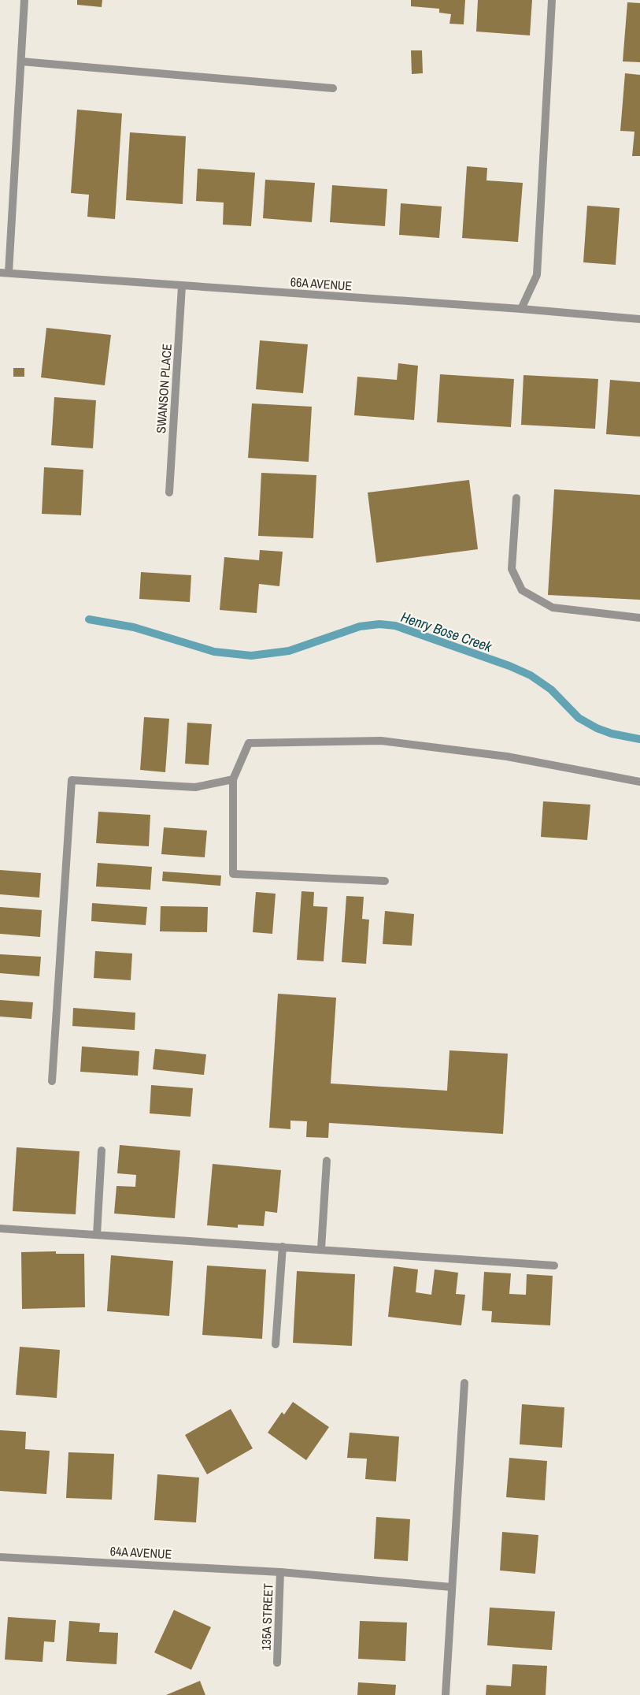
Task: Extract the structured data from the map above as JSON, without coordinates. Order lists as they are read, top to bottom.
{
  "streets": {
    "street": [
      "66A AVENUE",
      "SWANSON PLACE",
      "64A AVENUE",
      "135A STREET"
    ]
  },
  "crossings": [
    ["66A AVENUE", "SWANSON PLACE"],
    ["64A AVENUE", "135A STREET"]
  ],
  "water": ["Henry Bose Creek"]
}
